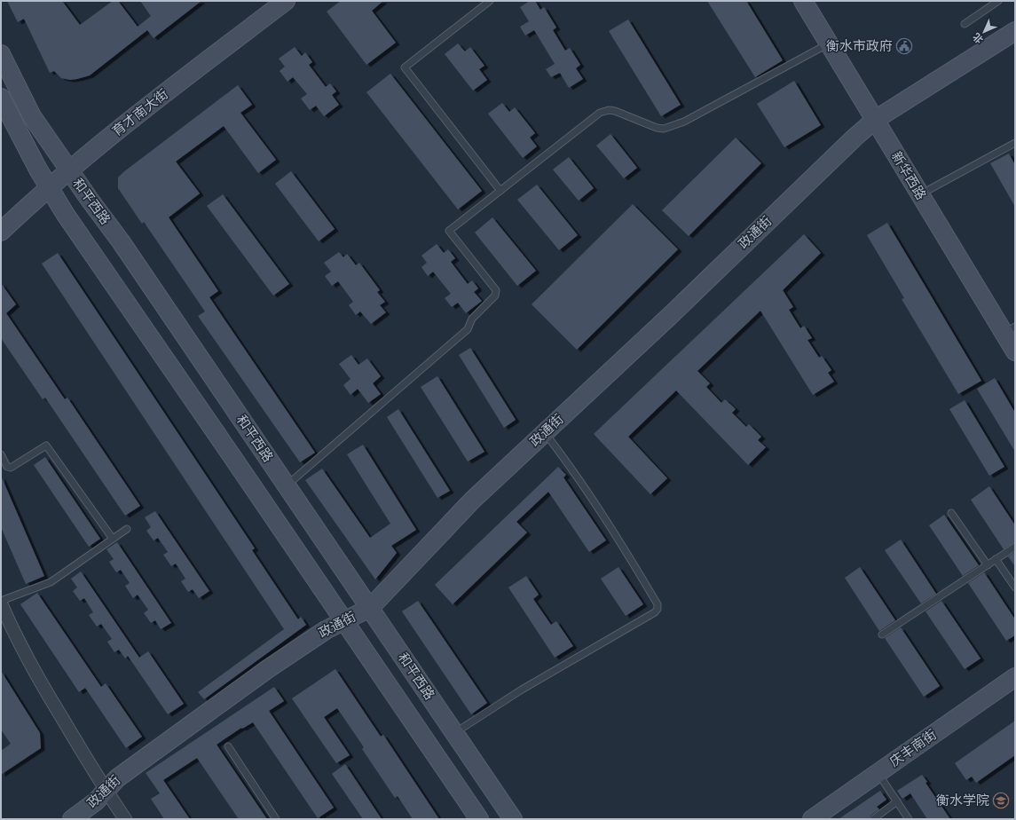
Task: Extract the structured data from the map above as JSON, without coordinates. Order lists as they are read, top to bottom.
{
  "streets": {
    "main road": [
      "育才南大街",
      "新华西路",
      "和平西路",
      "政通街",
      "庆丰南街"
    ]
  },
  "crossings": [
    ["育才南大街", "和平西路"],
    ["新华西路", "政通街"],
    ["和平西路", "政通街"]
  ],
  "places": {
    "public building": ["衡水市政府"],
    "school or university": ["衡水学院"]
  },
  "north": "bottom left"
}
